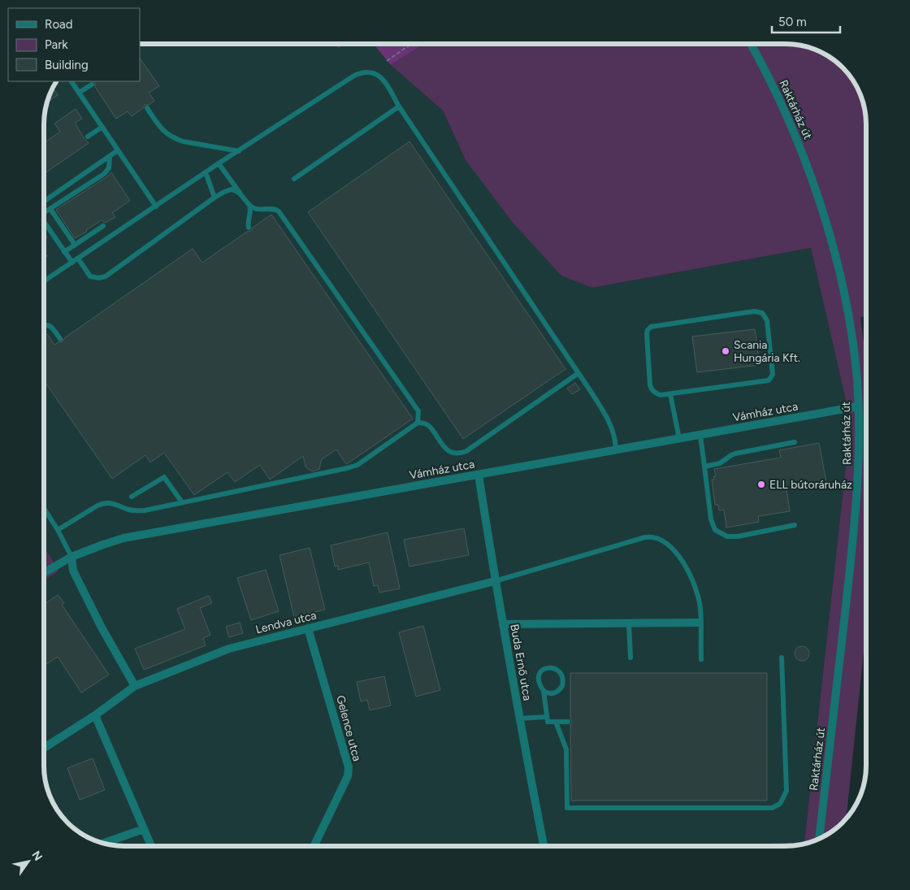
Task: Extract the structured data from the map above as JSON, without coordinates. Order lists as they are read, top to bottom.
{
  "streets": {
    "street": [
      "Raktárház út",
      "Vámház utca",
      "Lendva utca",
      "Buda Ernő utca",
      "Gelence utca"
    ]
  },
  "crossings": [
    ["Raktárház út", "Vámház utca"],
    ["Vámház utca", "Buda Ernő utca"],
    ["Lendva utca", "Buda Ernő utca"],
    ["Lendva utca", "Gelence utca"]
  ],
  "places": ["Scania Hungária Kft.", "ELL bútoráruház"],
  "legend": ["Road", "Park", "Building"],
  "scale_bar": "50 m",
  "north": "top right"
}
